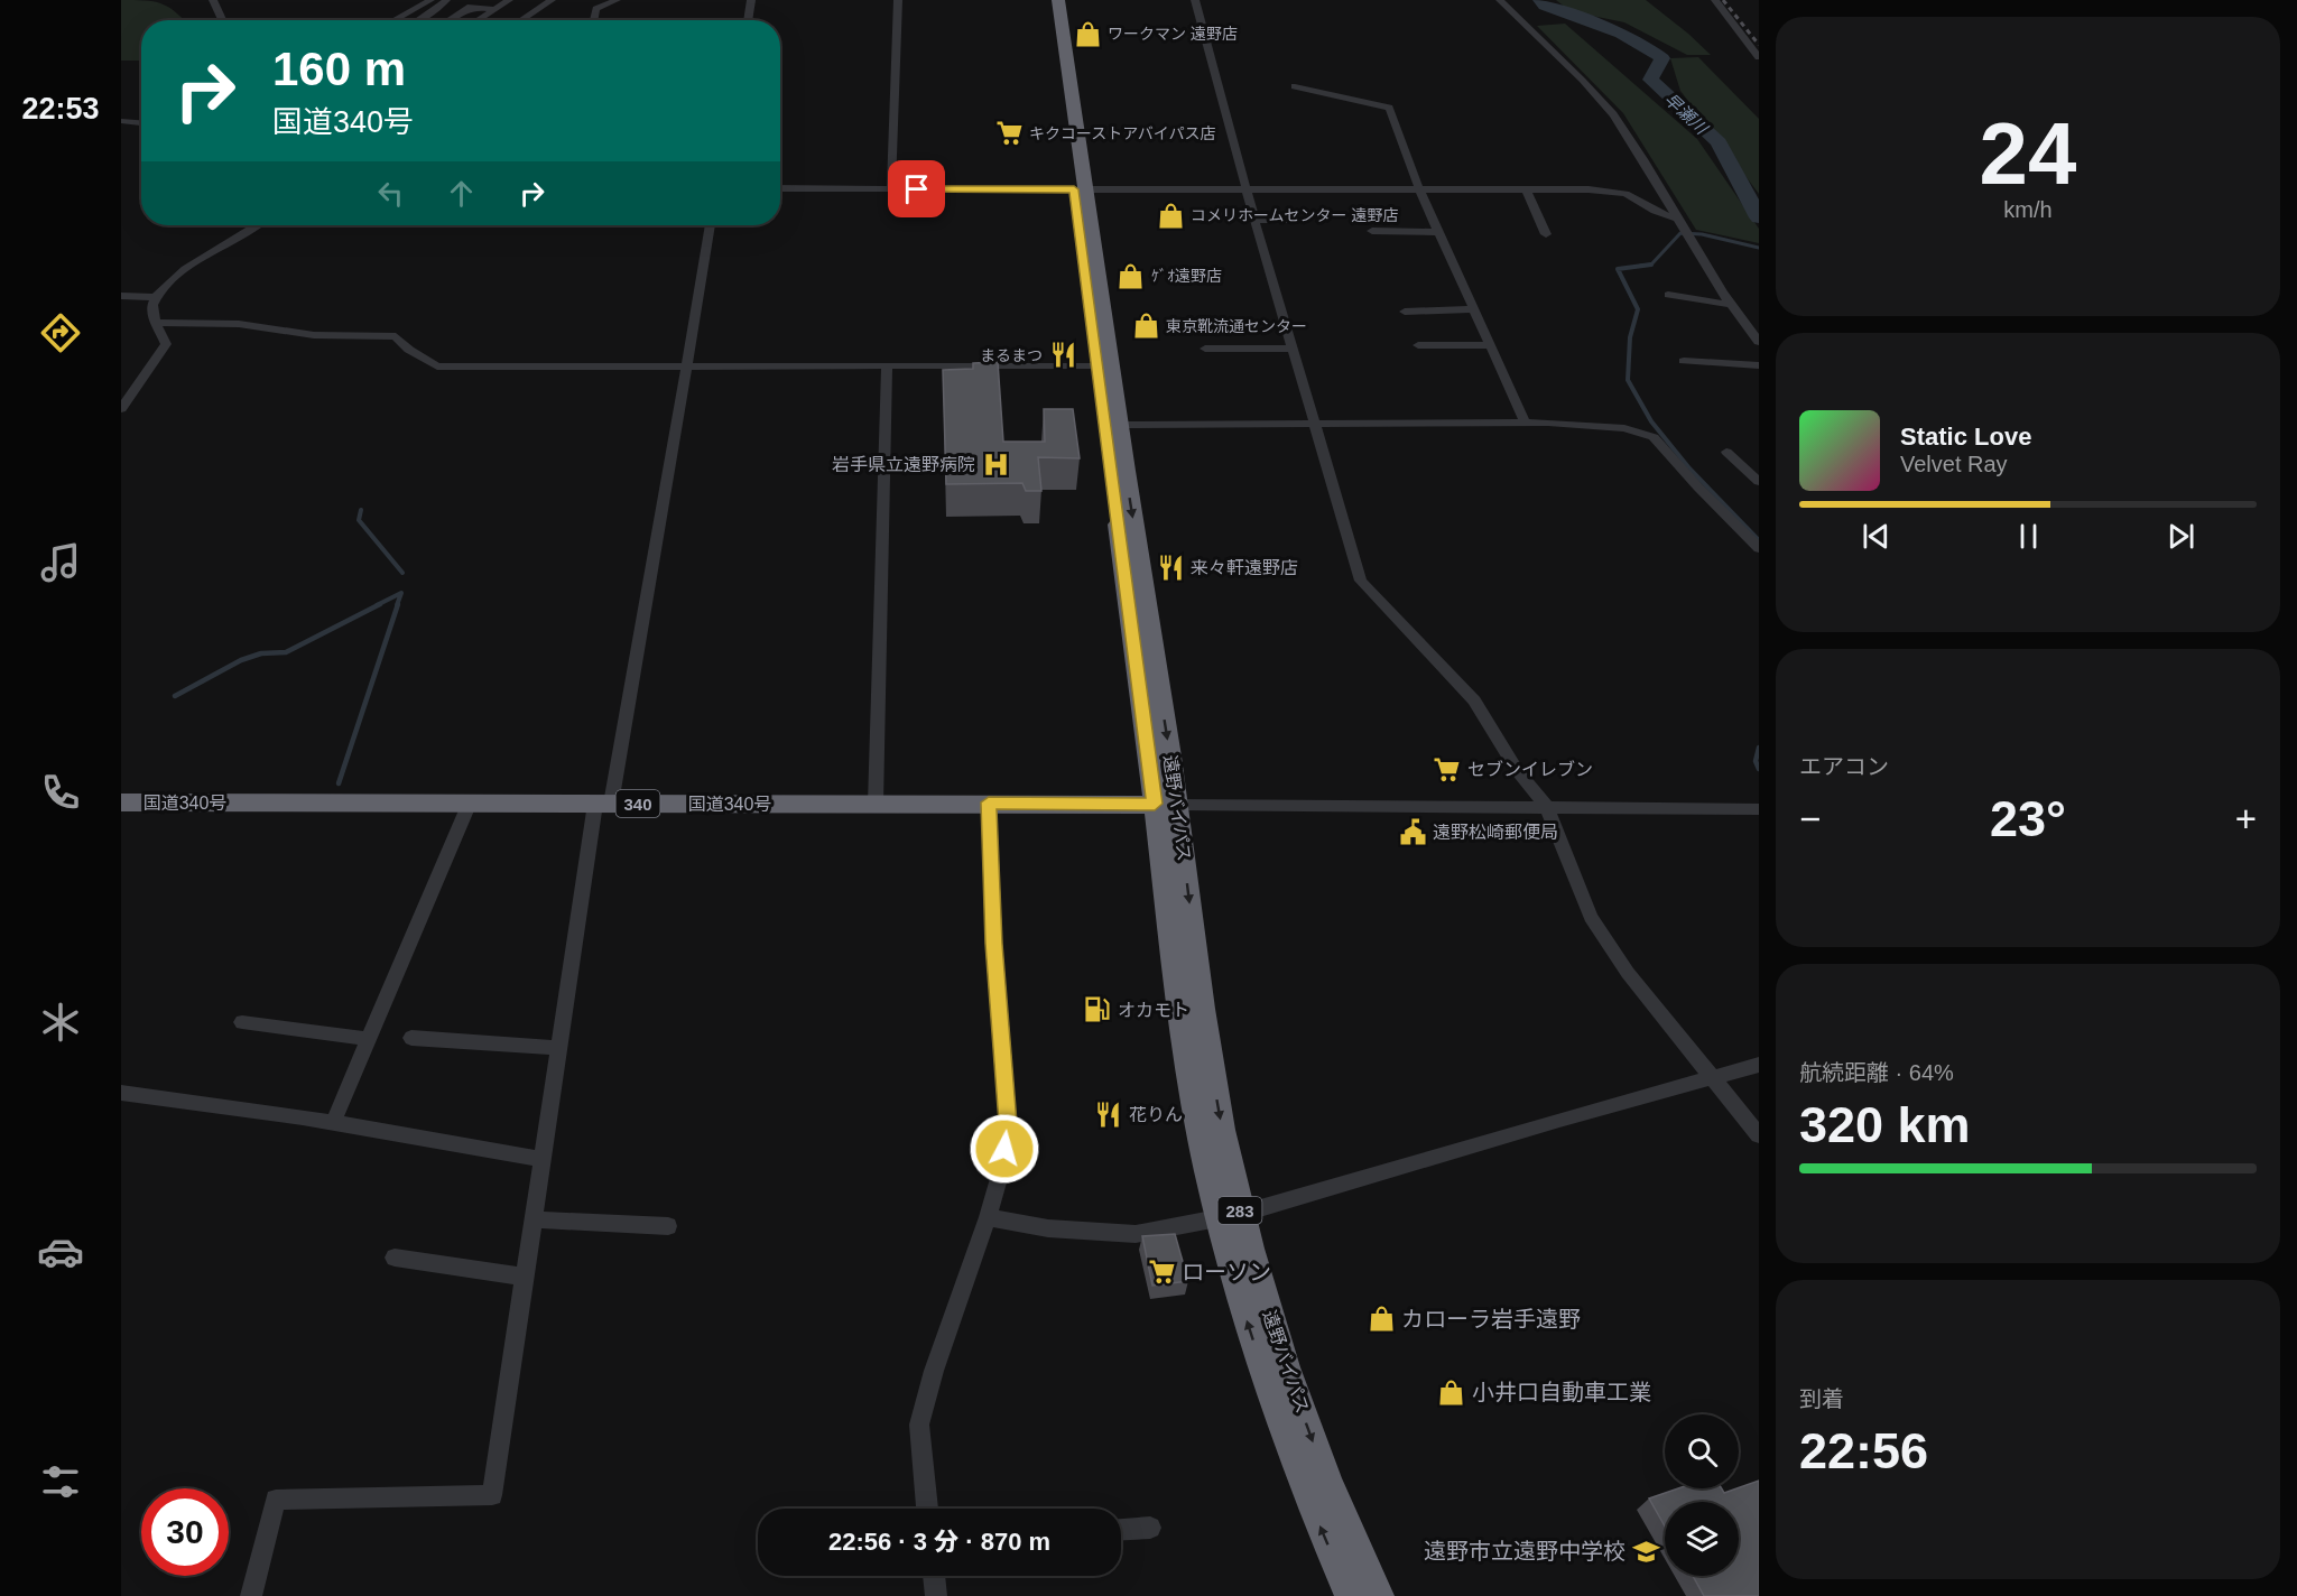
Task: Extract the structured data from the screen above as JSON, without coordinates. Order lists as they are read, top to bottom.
{
  "streets": {
    "highway": [
      "国道340号",
      "340",
      "遠野バイパス",
      "283"
    ]
  },
  "crossings": [
    ["国道340号", "遠野バイパス"]
  ],
  "water": ["早瀬川"],
  "places": {
    "shop": [
      "ワークマン 遠野店",
      "コメリホームセンター 遠野店",
      "ｹﾞｵ遠野店",
      "東京靴流通センター",
      "カローラ岩手遠野",
      "小井口自動車工業"
    ],
    "supermarket": ["キクコーストアバイパス店", "セブンイレブン", "ローソン"],
    "restaurant": ["まるまつ", "来々軒遠野店", "花りん"],
    "hospital": ["岩手県立遠野病院"],
    "public building": ["遠野松崎郵便局"],
    "fuel station": ["オカモト"],
    "school or university": ["遠野市立遠野中学校"]
  },
  "page": {
    "tabs": "22:53",
    "tile": [
      ["24", "km/h"],
      "エアコン",
      ["航続距離 · 64%", "320 km"],
      ["到着", "22:56"]
    ],
    "turn": ["160 m", "国道340号"],
    "song": ["Static Love", "Velvet Ray"],
    "heat": ["−", "23°", "+"],
    "limit": "30",
    "trip": "22:56 · 3 分 · 870 m"
  }
}
